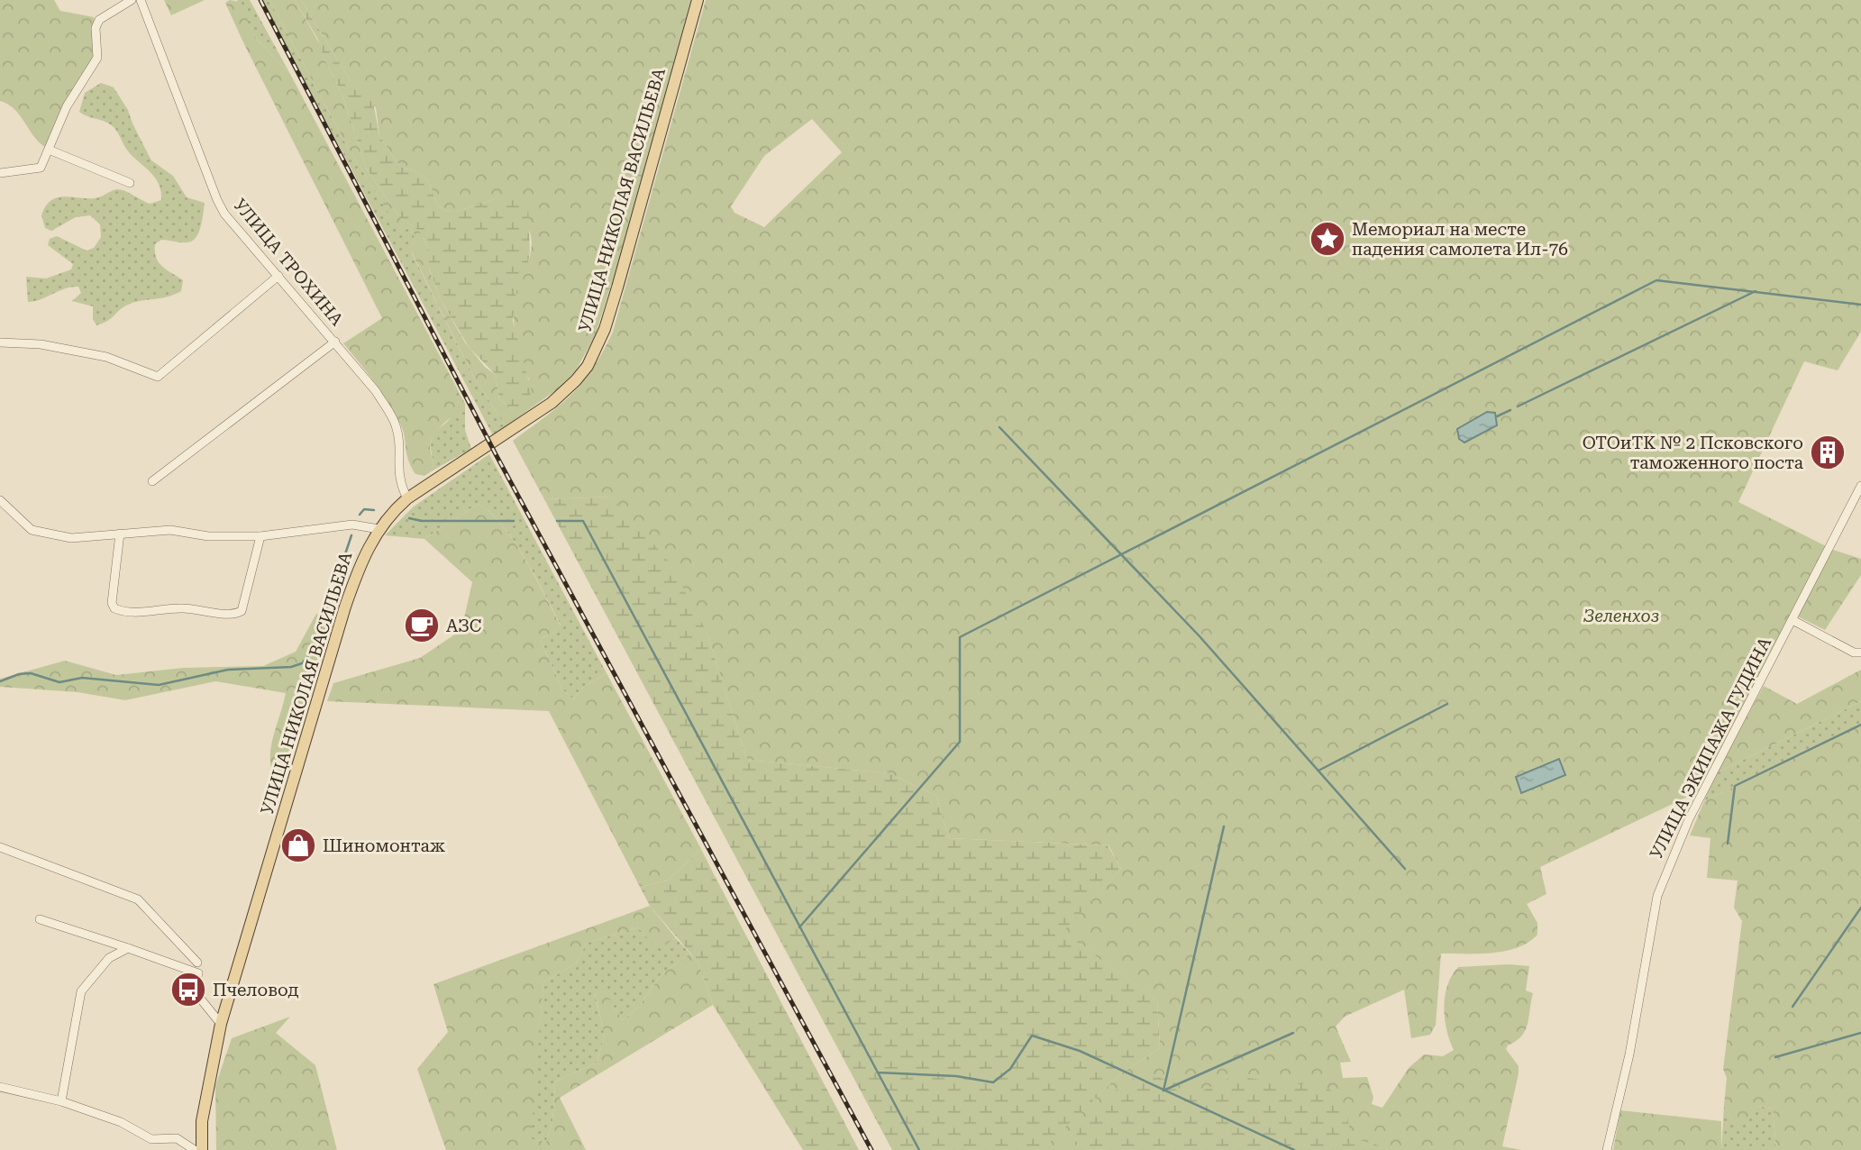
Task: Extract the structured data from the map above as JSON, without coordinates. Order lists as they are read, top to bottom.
{
  "streets": {
    "main road": ["УЛИЦА НИКОЛАЯ ВАСИЛЬЕВА"],
    "street": ["УЛИЦА ТРОХИНА", "УЛИЦА ЭКИПАЖА ГУДИНА"]
  },
  "crossings": [
    ["УЛИЦА НИКОЛАЯ ВАСИЛЬЕВА", "УЛИЦА ТРОХИНА"]
  ],
  "parks": ["Зеленхоз"],
  "places": {
    "place": ["Мемориал на месте падения самолета Ил-76"],
    "building": ["ОТОиТК № 2 Псковского таможенного поста"],
    "cafe": ["АЗС"],
    "shop": ["Шиномонтаж"],
    "bus stop": ["Пчеловод"]
  }
}
